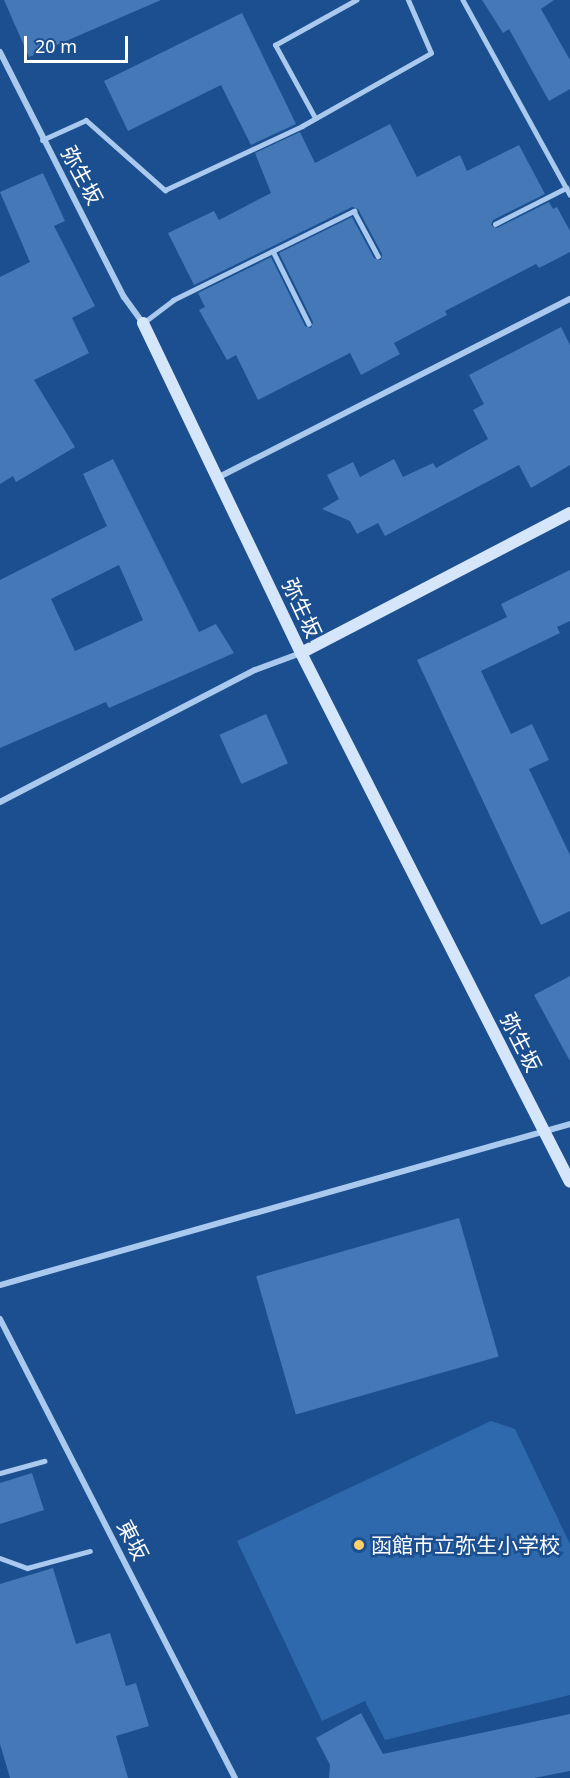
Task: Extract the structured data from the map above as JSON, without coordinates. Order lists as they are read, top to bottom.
{
  "streets": {
    "street": ["弥生坂", "東坂"]
  },
  "places": ["函館市立弥生小学校"],
  "scale_bar": "20 m"
}
